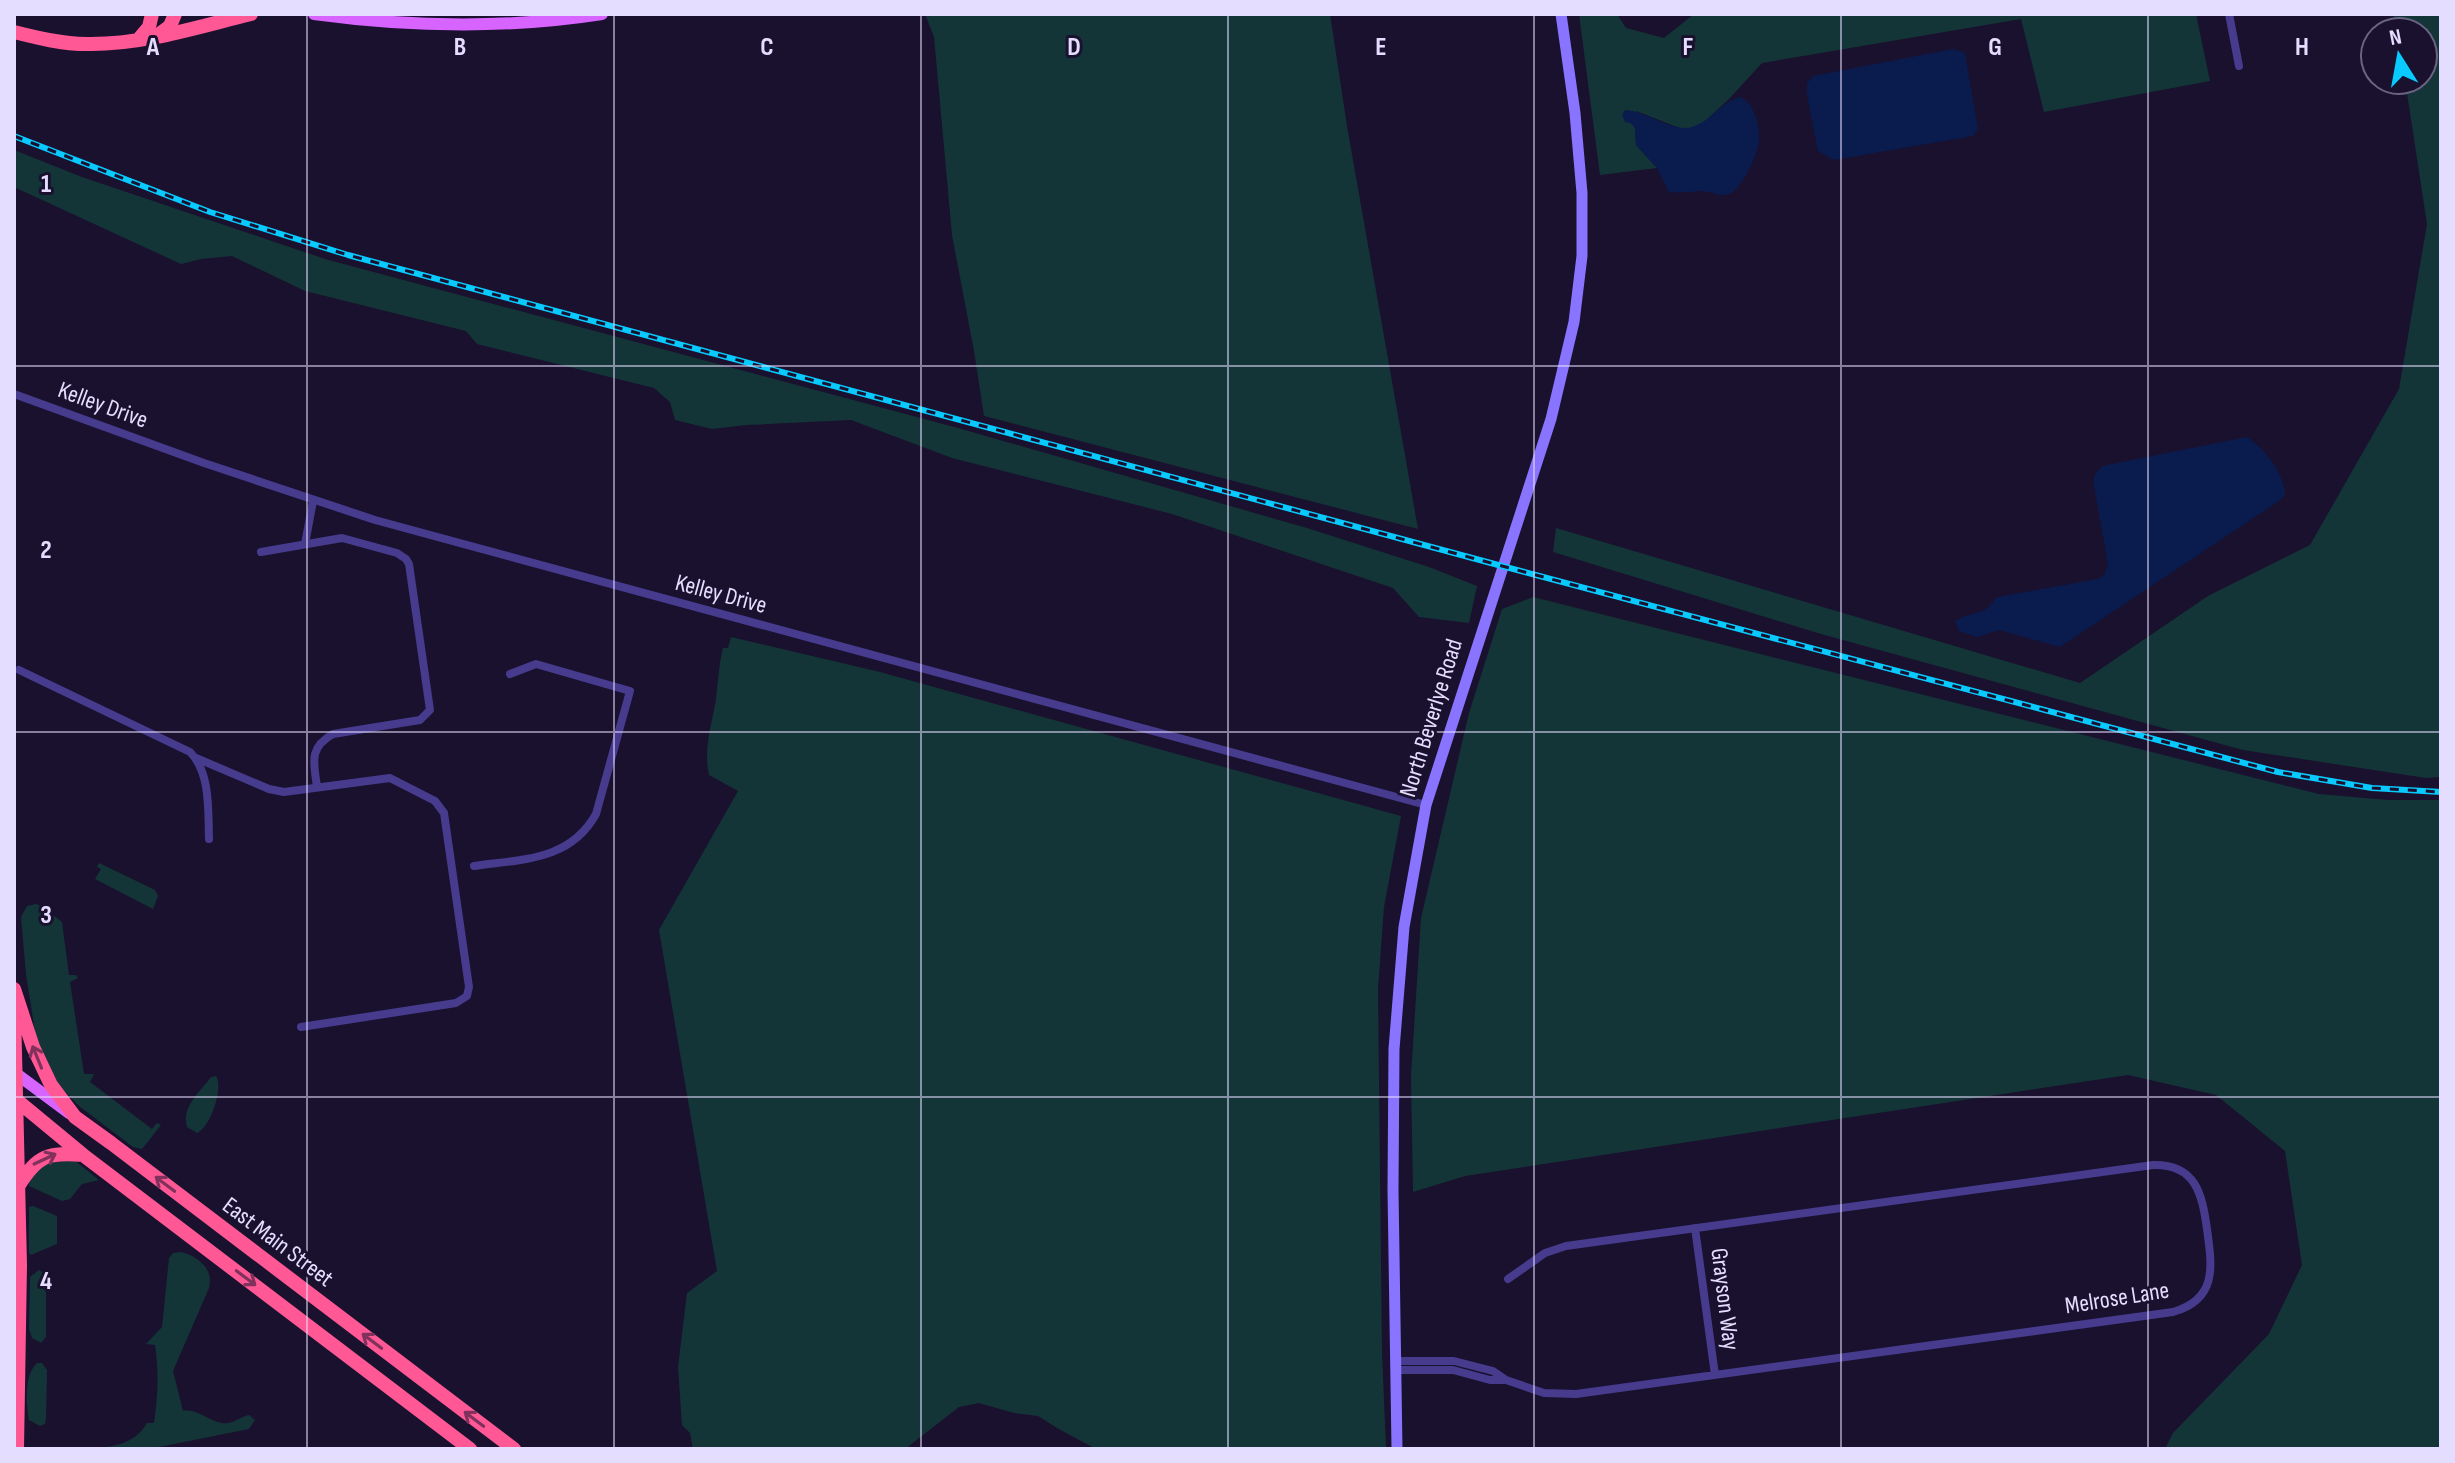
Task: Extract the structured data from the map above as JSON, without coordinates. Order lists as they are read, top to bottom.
{
  "streets": {
    "highway": ["East Main Street"],
    "street": [
      "Kelley Drive",
      "North Beverlye Road",
      "Melrose Lane",
      "Grayson Way"
    ]
  },
  "crossings": [
    ["Kelley Drive", "North Beverlye Road"],
    ["North Beverlye Road", "Melrose Lane"],
    ["Melrose Lane", "Grayson Way"]
  ],
  "north": "top",
  "grid": {
    "columns": [
      "A",
      "B",
      "C",
      "D",
      "E",
      "F",
      "G",
      "H"
    ],
    "rows": [
      "1",
      "2",
      "3",
      "4"
    ]
  }
}
